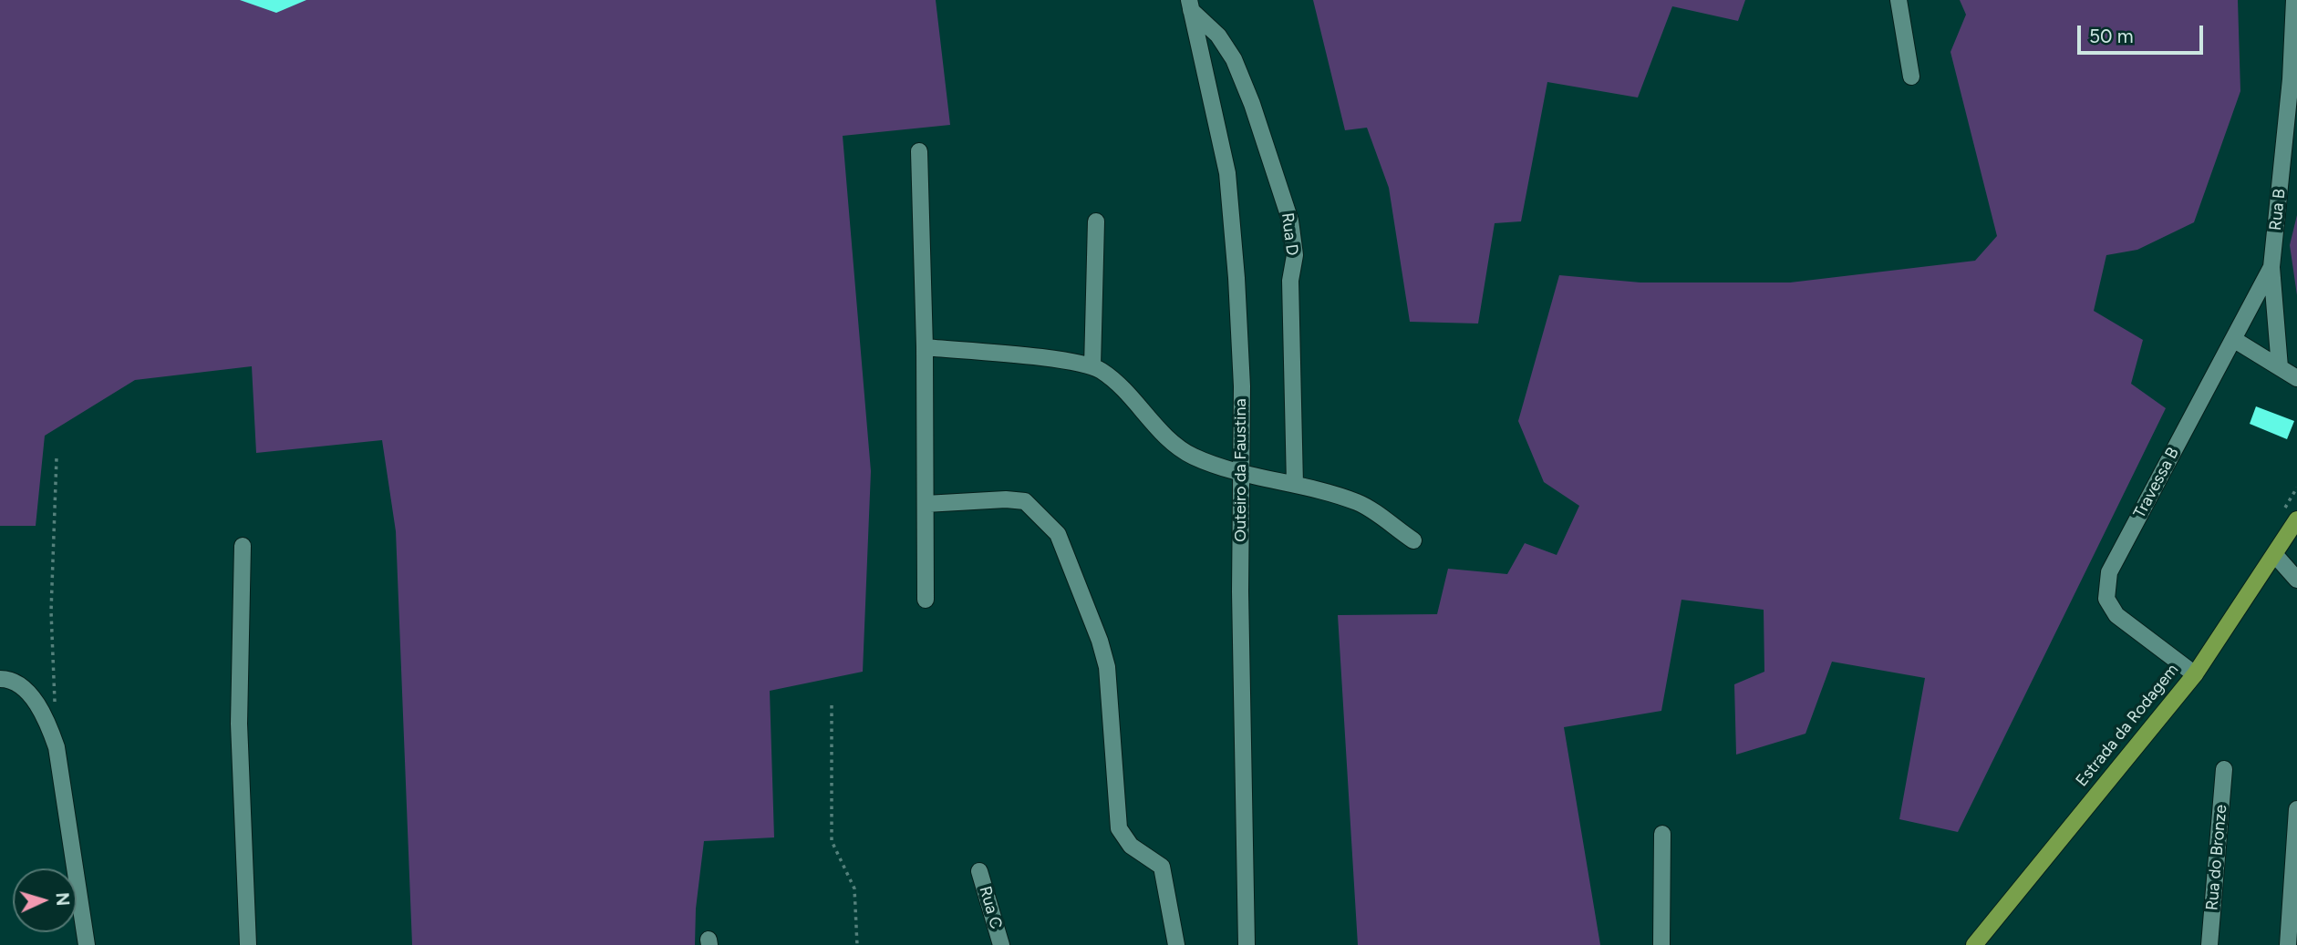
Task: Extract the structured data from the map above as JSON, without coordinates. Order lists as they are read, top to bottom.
{
  "streets": {
    "main road": ["Estrada da Rodagem"],
    "street": [
      "Rua B",
      "Rua D",
      "Outeiro da Faustina",
      "Travessa B",
      "Rua do Bronze",
      "Rua C"
    ]
  },
  "crossings": [
    ["Rua B", "Travessa B"],
    ["Rua D", "Outeiro da Faustina"],
    ["Travessa B", "Estrada da Rodagem"]
  ],
  "scale_bar": "50 m",
  "north": "right"
}
